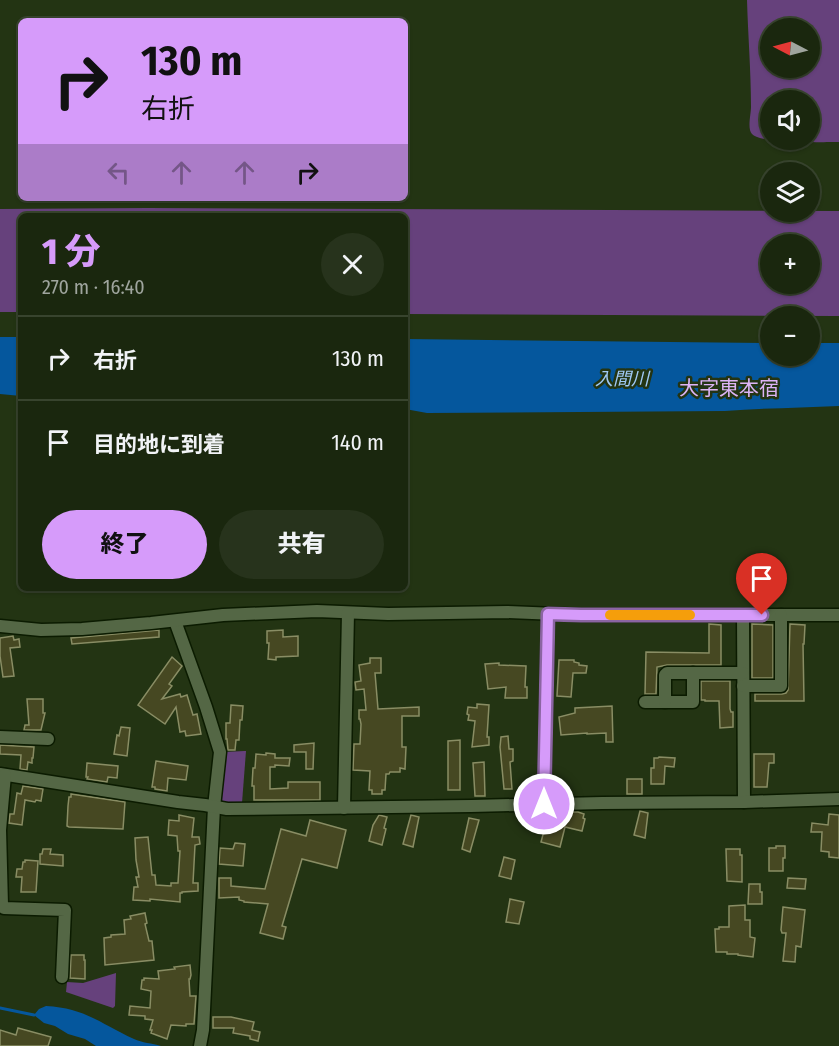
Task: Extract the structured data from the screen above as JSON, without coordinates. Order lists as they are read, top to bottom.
{
  "districts": ["大字東本宿"],
  "water": ["入間川"],
  "north": "left",
  "page": {
    "map_buttons": ["+", "−"],
    "turn": ["130 m", "右折"],
    "heading": ["1 分", "270 m · 16:40"],
    "list": [
      {
        "name": "右折",
        "value": "130 m"
      },
      {
        "name": "目的地に到着",
        "value": "140 m"
      }
    ],
    "buttons": ["終了", "共有"]
  }
}
